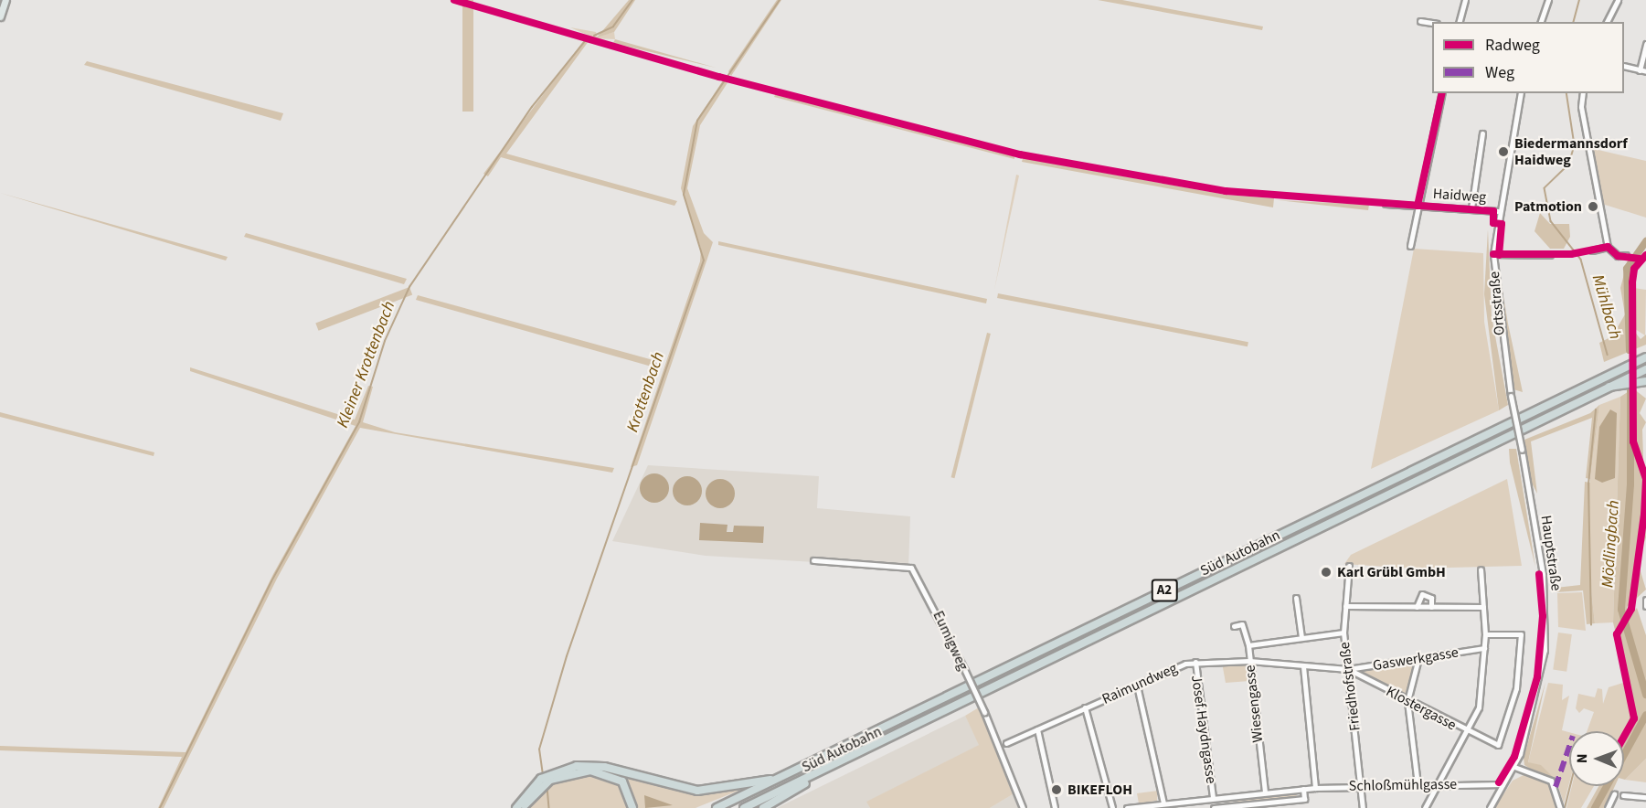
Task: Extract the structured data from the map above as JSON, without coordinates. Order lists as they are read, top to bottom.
{
  "streets": {
    "highway": ["Süd Autobahn", "A2"],
    "street": [
      "Haidweg",
      "Ortsstraße",
      "Hauptstraße",
      "Eumigweg",
      "Gaswerkgasse",
      "Raimundweg",
      "Friedhofstraße",
      "Wiesengasse",
      "Klostergasse",
      "Josef Haydngasse",
      "Schloßmühlgasse"
    ]
  },
  "crossings": [
    ["Haidweg", "Ortsstraße"],
    ["Ortsstraße", "Hauptstraße"],
    ["Hauptstraße", "Schloßmühlgasse"],
    ["Gaswerkgasse", "Raimundweg"],
    ["Gaswerkgasse", "Friedhofstraße"],
    ["Gaswerkgasse", "Klostergasse"],
    ["Raimundweg", "Friedhofstraße"],
    ["Raimundweg", "Wiesengasse"],
    ["Raimundweg", "Klostergasse"],
    ["Raimundweg", "Josef Haydngasse"],
    ["Friedhofstraße", "Klostergasse"],
    ["Friedhofstraße", "Schloßmühlgasse"],
    ["Wiesengasse", "Schloßmühlgasse"],
    ["Josef Haydngasse", "Schloßmühlgasse"]
  ],
  "water": [
    "Mühlbach",
    "Kleiner Krottenbach",
    "Krottenbach",
    "Mödlingbach"
  ],
  "places": [
    "Biedermannsdorf Haidweg",
    "Patmotion",
    "Karl Grübl GmbH",
    "BIKEFLOH"
  ],
  "legend": ["Radweg", "Weg"],
  "north": "left"
}
